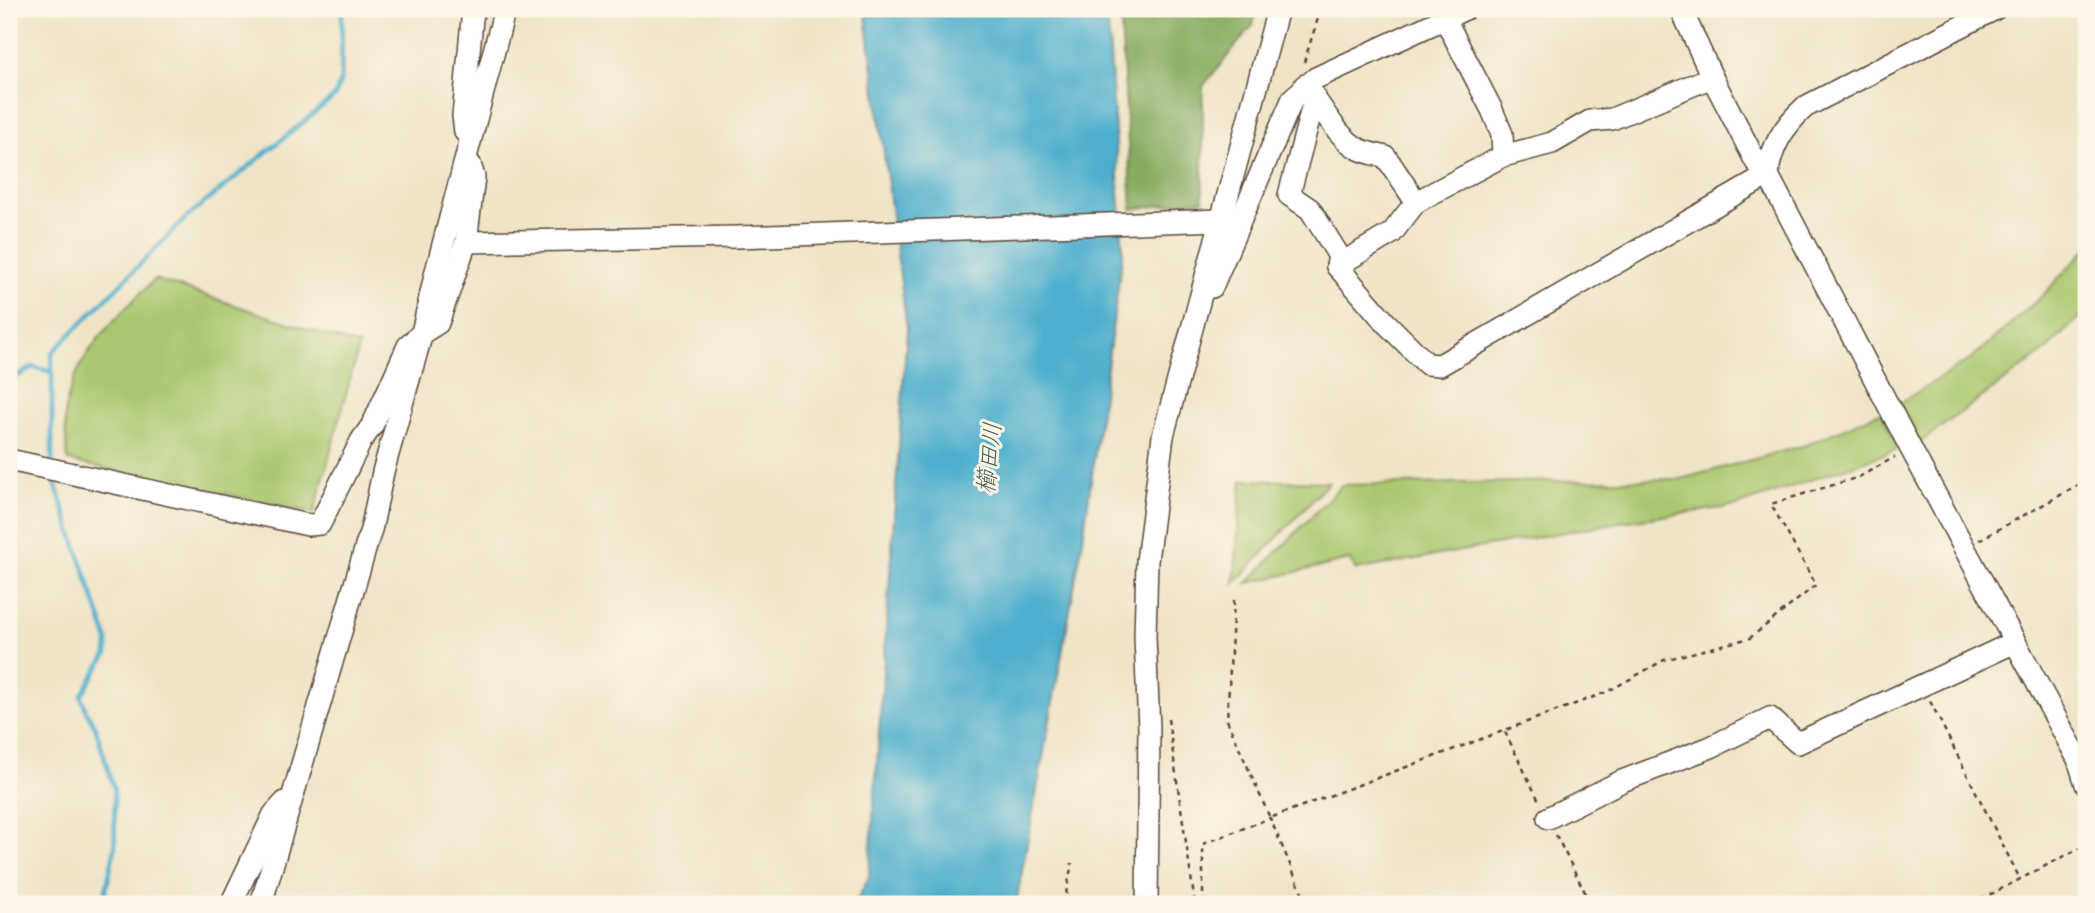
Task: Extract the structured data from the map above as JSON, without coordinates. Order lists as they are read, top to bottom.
{
  "water": ["櫛田川"]
}
